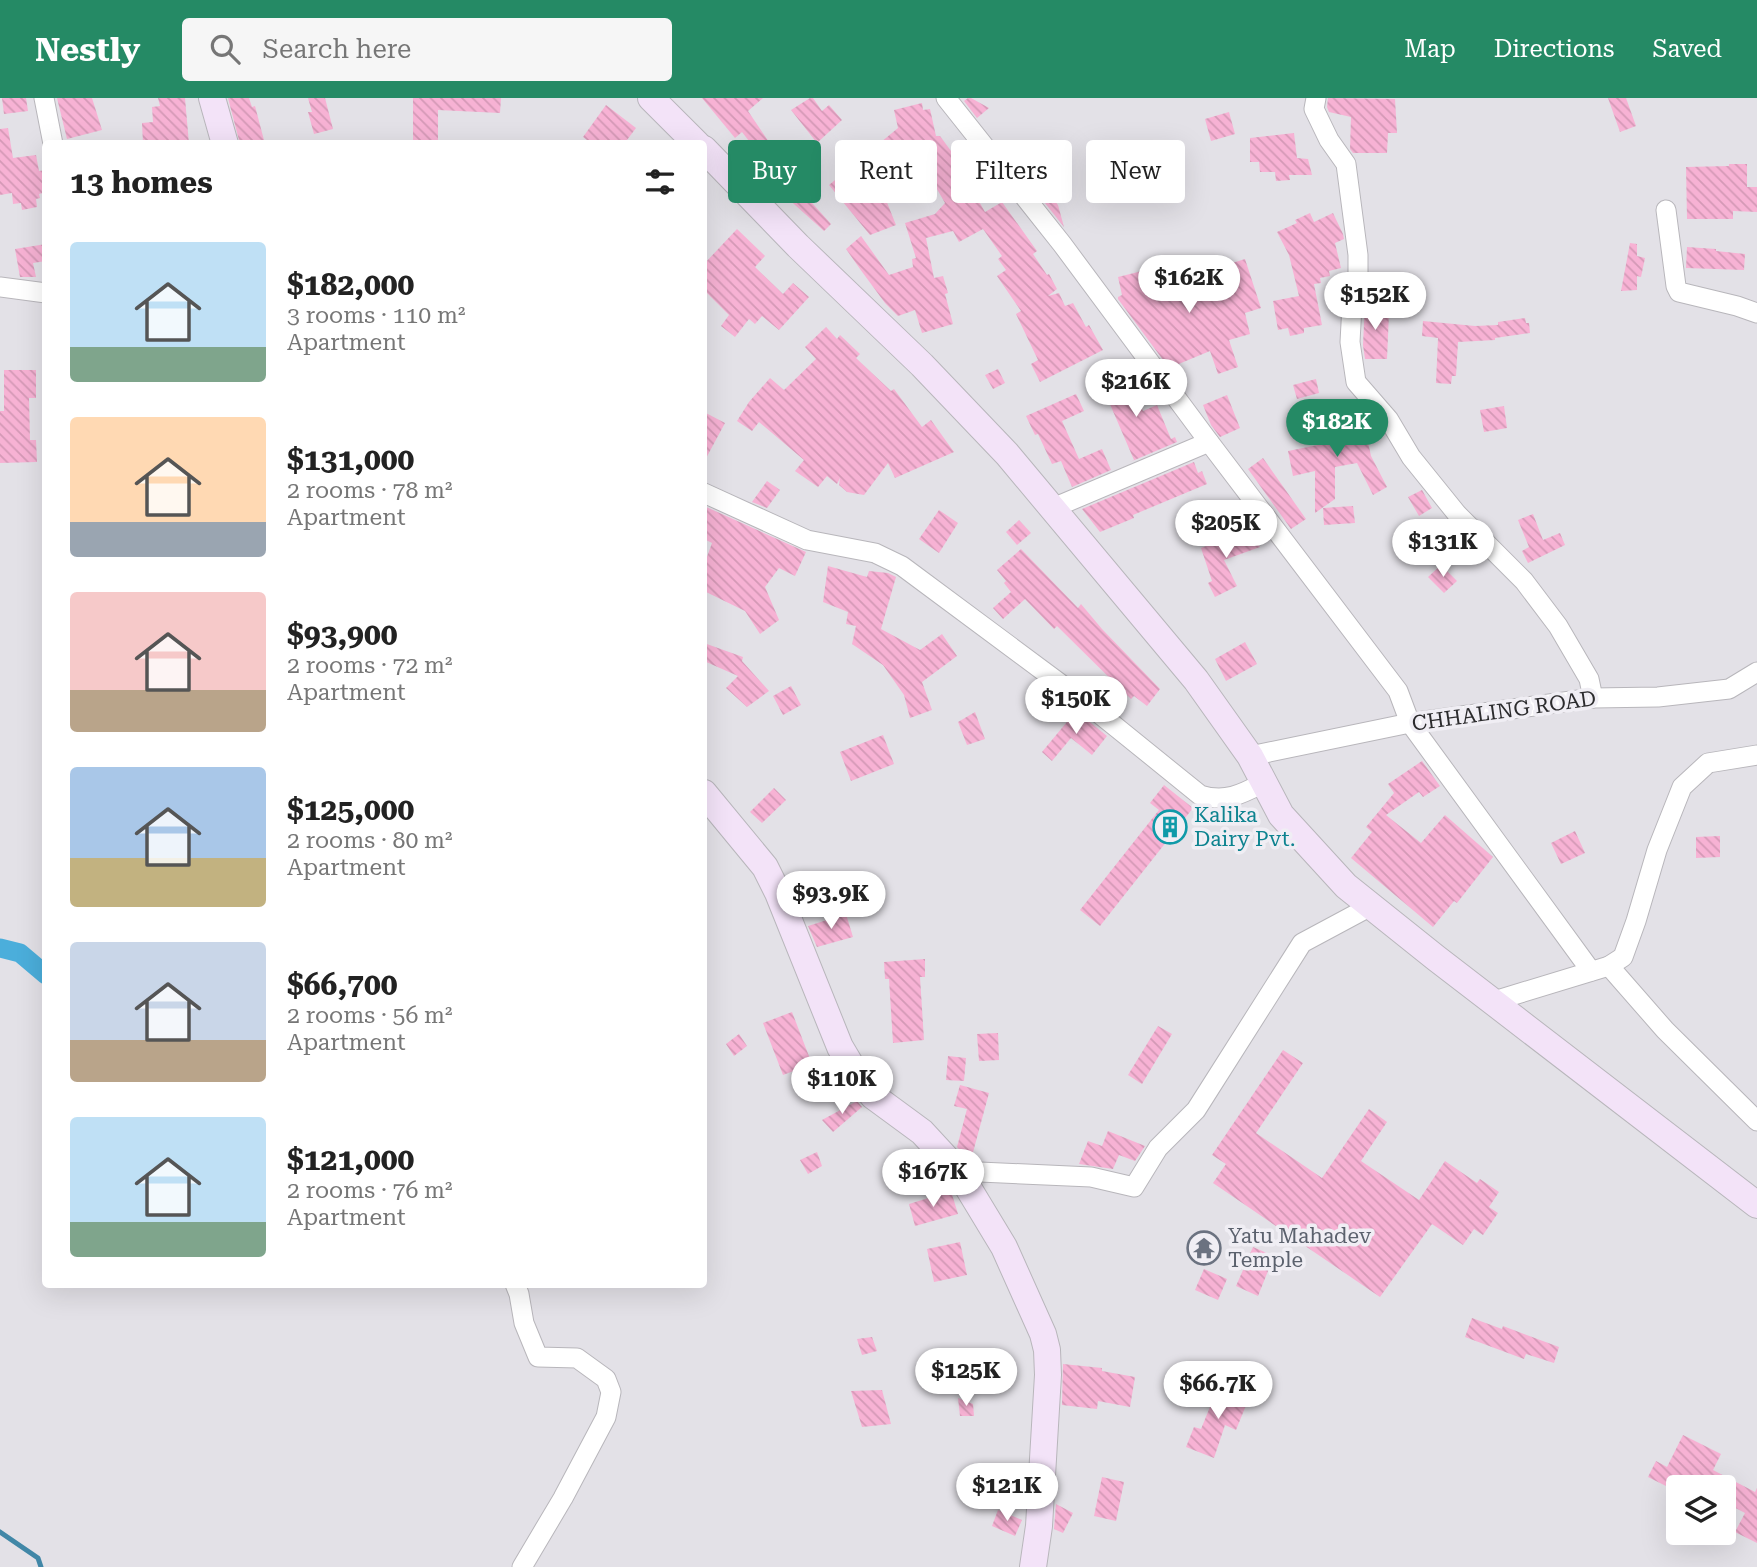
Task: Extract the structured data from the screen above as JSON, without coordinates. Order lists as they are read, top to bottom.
{
  "streets": {
    "street": ["CHHALING ROAD"]
  },
  "places": {
    "building": ["Kalika Dairy Pvt."],
    "temple": ["Yatu Mahadev Temple"]
  },
  "page": {
    "header": "Nestly",
    "search": "Search here",
    "nav": ["Map", "Directions", "Saved"],
    "chip": [
      "Buy",
      "Rent",
      "Filters",
      "New"
    ],
    "heading": "13 homes",
    "list": [
      {
        "name": "$182,000",
        "note": "3 rooms · 110 m² · Apartment"
      },
      {
        "name": "$131,000",
        "note": "2 rooms · 78 m² · Apartment"
      },
      {
        "name": "$93,900",
        "note": "2 rooms · 72 m² · Apartment"
      },
      {
        "name": "$125,000",
        "note": "2 rooms · 80 m² · Apartment"
      },
      {
        "name": "$66,700",
        "note": "2 rooms · 56 m² · Apartment"
      },
      {
        "name": "$121,000",
        "note": "2 rooms · 76 m² · Apartment"
      }
    ],
    "price": [
      "$162K",
      "$152K",
      "$216K",
      "$182K",
      "$205K",
      "$131K",
      "$150K",
      "$93.9K",
      "$110K",
      "$167K",
      "$125K",
      "$66.7K",
      "$121K"
    ]
  }
}
